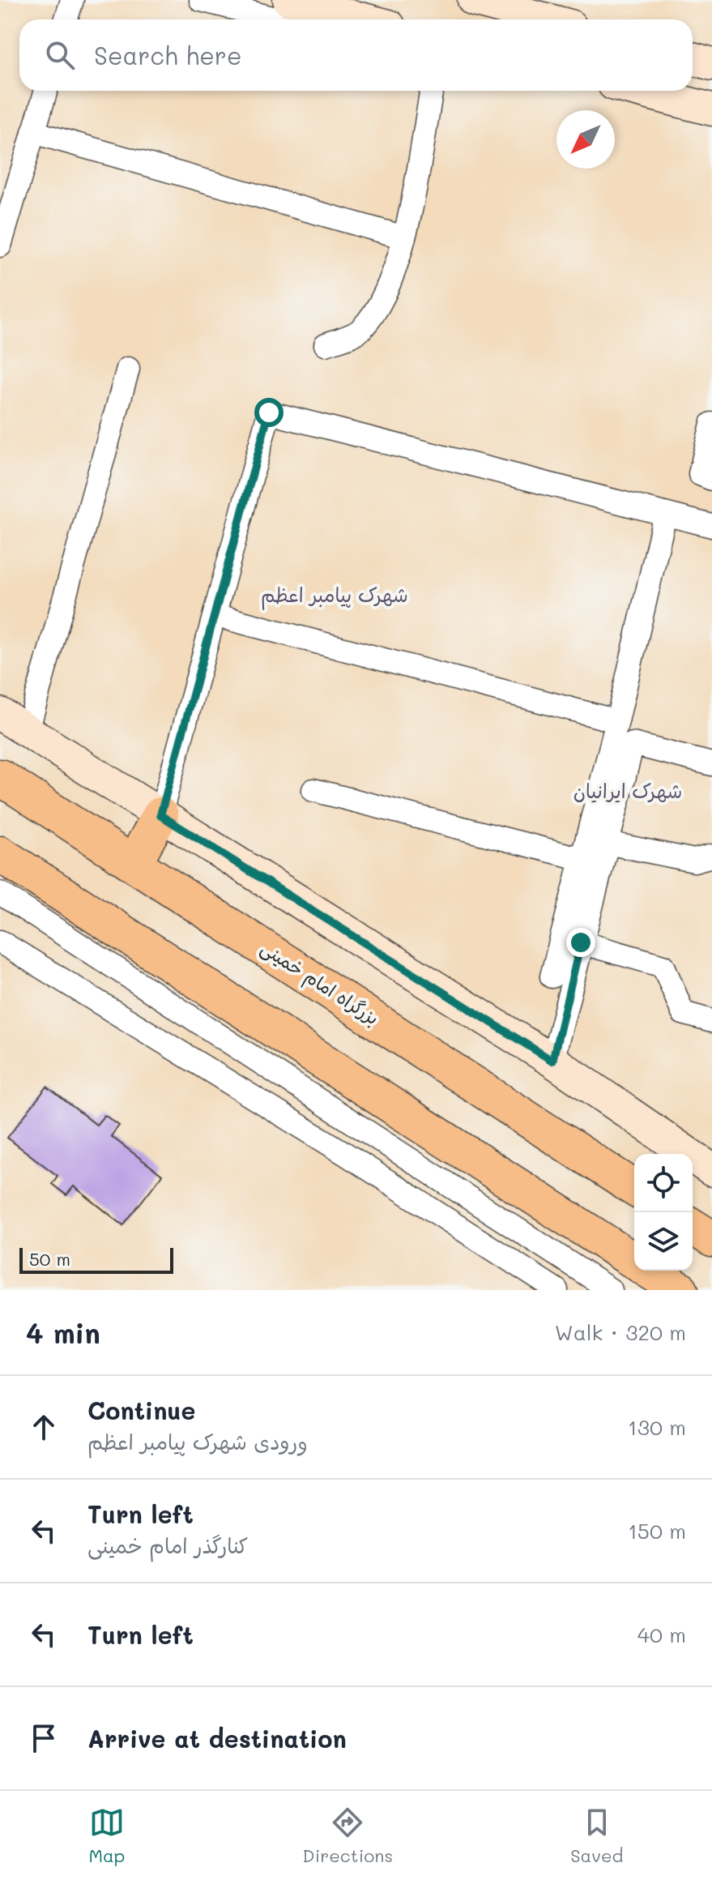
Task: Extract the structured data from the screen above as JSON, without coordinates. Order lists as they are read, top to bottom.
{
  "streets": {
    "highway": ["بزرگراه امام خمینی"]
  },
  "districts": ["شهرک پیامبر اعظم", "شهرک ایرانیان"],
  "scale_bar": "50 m",
  "north": "bottom left",
  "page": {
    "search": "Search here",
    "scale": "50 m",
    "heading": ["4 min", "Walk · 320 m"],
    "list": [
      ["Continue", "ورودی شهرک پیامبر اعظم", "130 m"],
      ["Turn left", "کنارگذر امام خمینی", "150 m"],
      ["Turn left", "40 m"],
      "Arrive at destination"
    ],
    "nav": ["Map", "Directions", "Saved"]
  }
}
